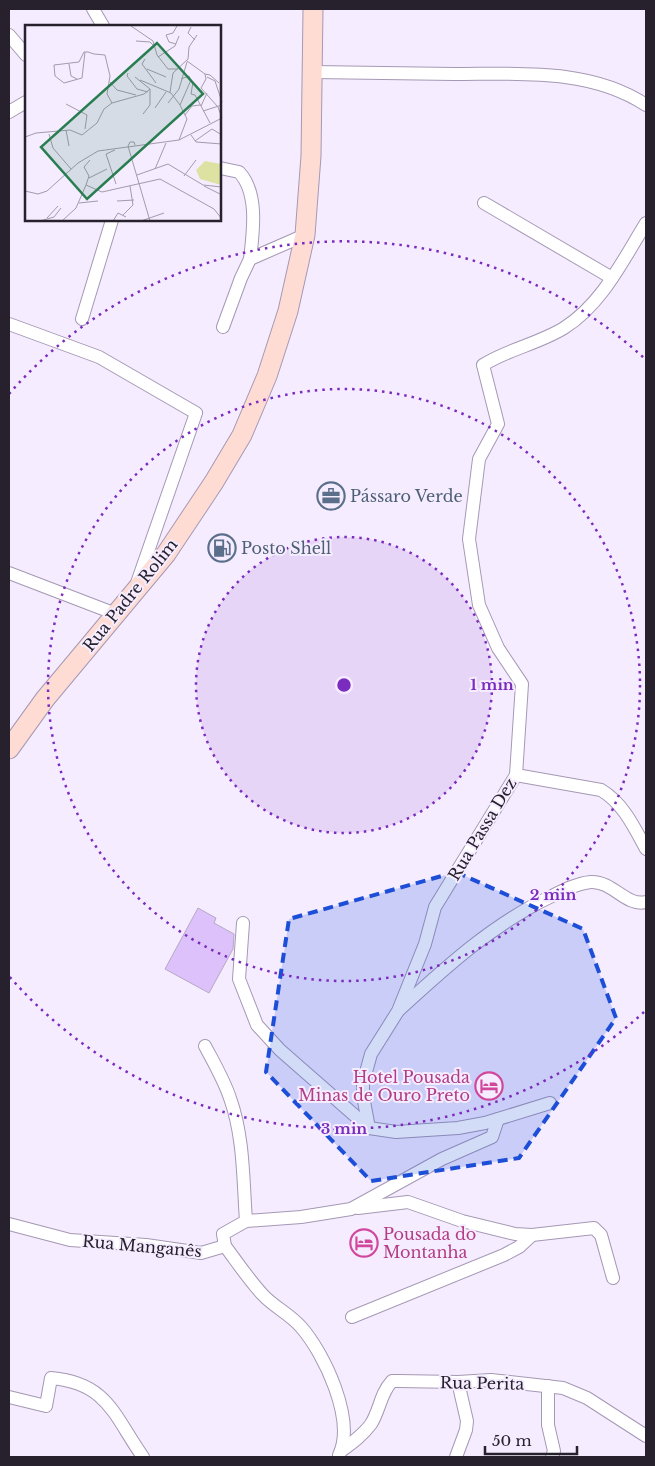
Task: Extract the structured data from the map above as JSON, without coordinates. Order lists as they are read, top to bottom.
{
  "streets": {
    "main road": ["Rua Padre Rolim"],
    "street": ["Rua Passa Dez", "Rua Manganês", "Rua Perita"]
  },
  "places": {
    "office": ["Pássaro Verde"],
    "fuel station": ["Posto Shell"],
    "hotel": ["Hotel Pousada Minas de Ouro Preto", "Pousada do Montanha"]
  },
  "scale_bar": "50 m",
  "rings": ["1 min", "2 min", "3 min"]
}
